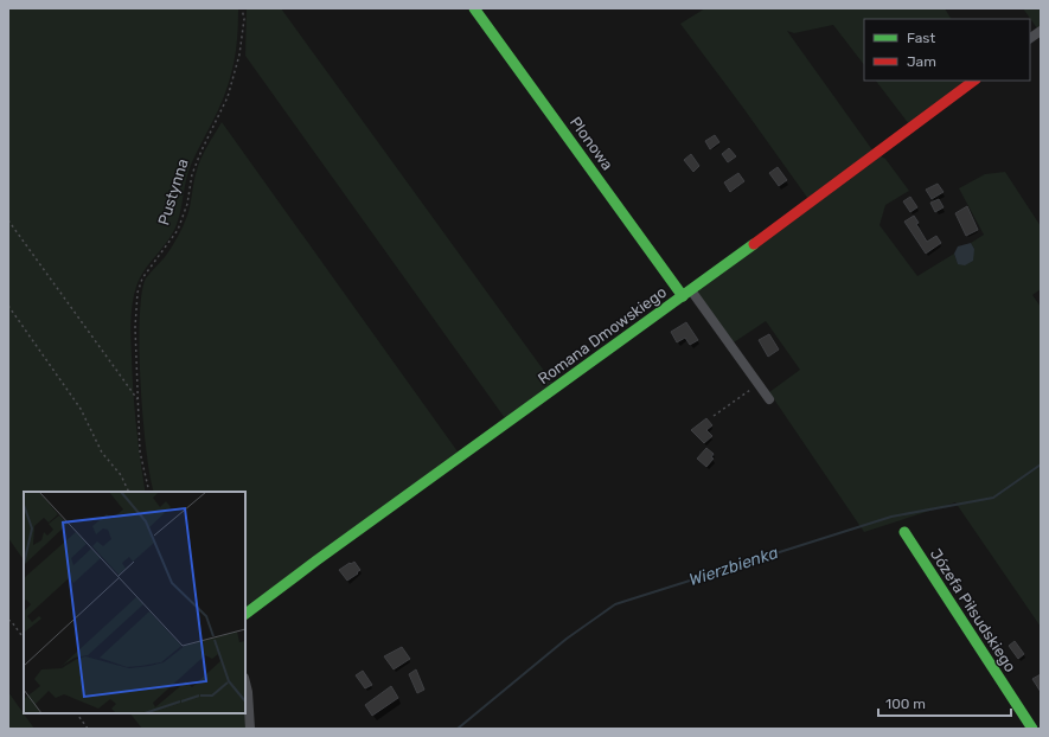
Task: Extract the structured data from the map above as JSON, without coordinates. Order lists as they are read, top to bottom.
{
  "streets": {
    "street": ["Plonowa", "Romana Dmowskiego", "Józefa Piłsudskiego"],
    "path": ["Pustynna"]
  },
  "crossings": [
    ["Plonowa", "Romana Dmowskiego"]
  ],
  "water": ["Wierzbienka"],
  "legend": ["Fast", "Jam"],
  "scale_bar": "100 m"
}
